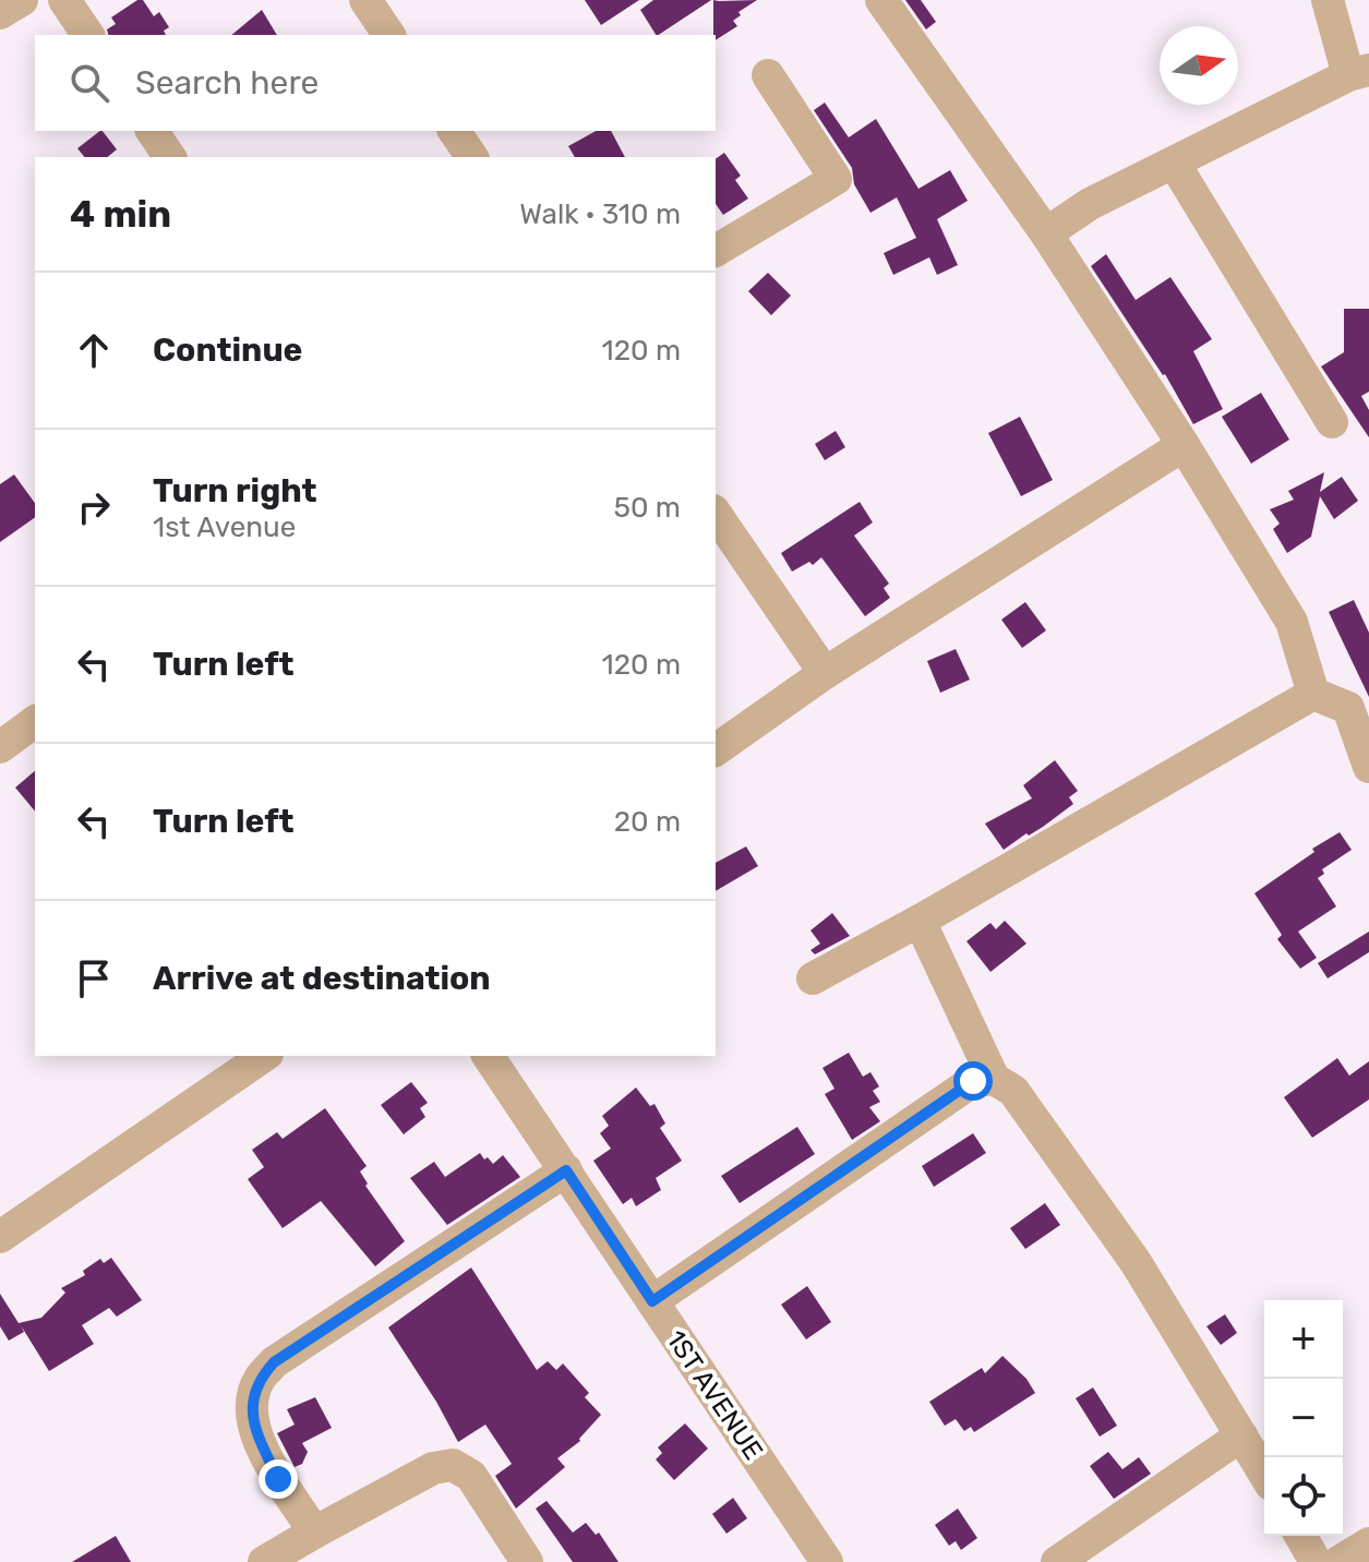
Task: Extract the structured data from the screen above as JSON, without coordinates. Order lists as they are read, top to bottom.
{
  "streets": {
    "street": ["1ST AVENUE"]
  },
  "north": "right",
  "page": {
    "search": "Search here",
    "heading": ["4 min", "Walk · 310 m"],
    "list": [
      ["Continue", "120 m"],
      ["Turn right", "1st Avenue", "50 m"],
      ["Turn left", "120 m"],
      ["Turn left", "20 m"],
      "Arrive at destination"
    ],
    "map_buttons": ["+", "−"]
  }
}
